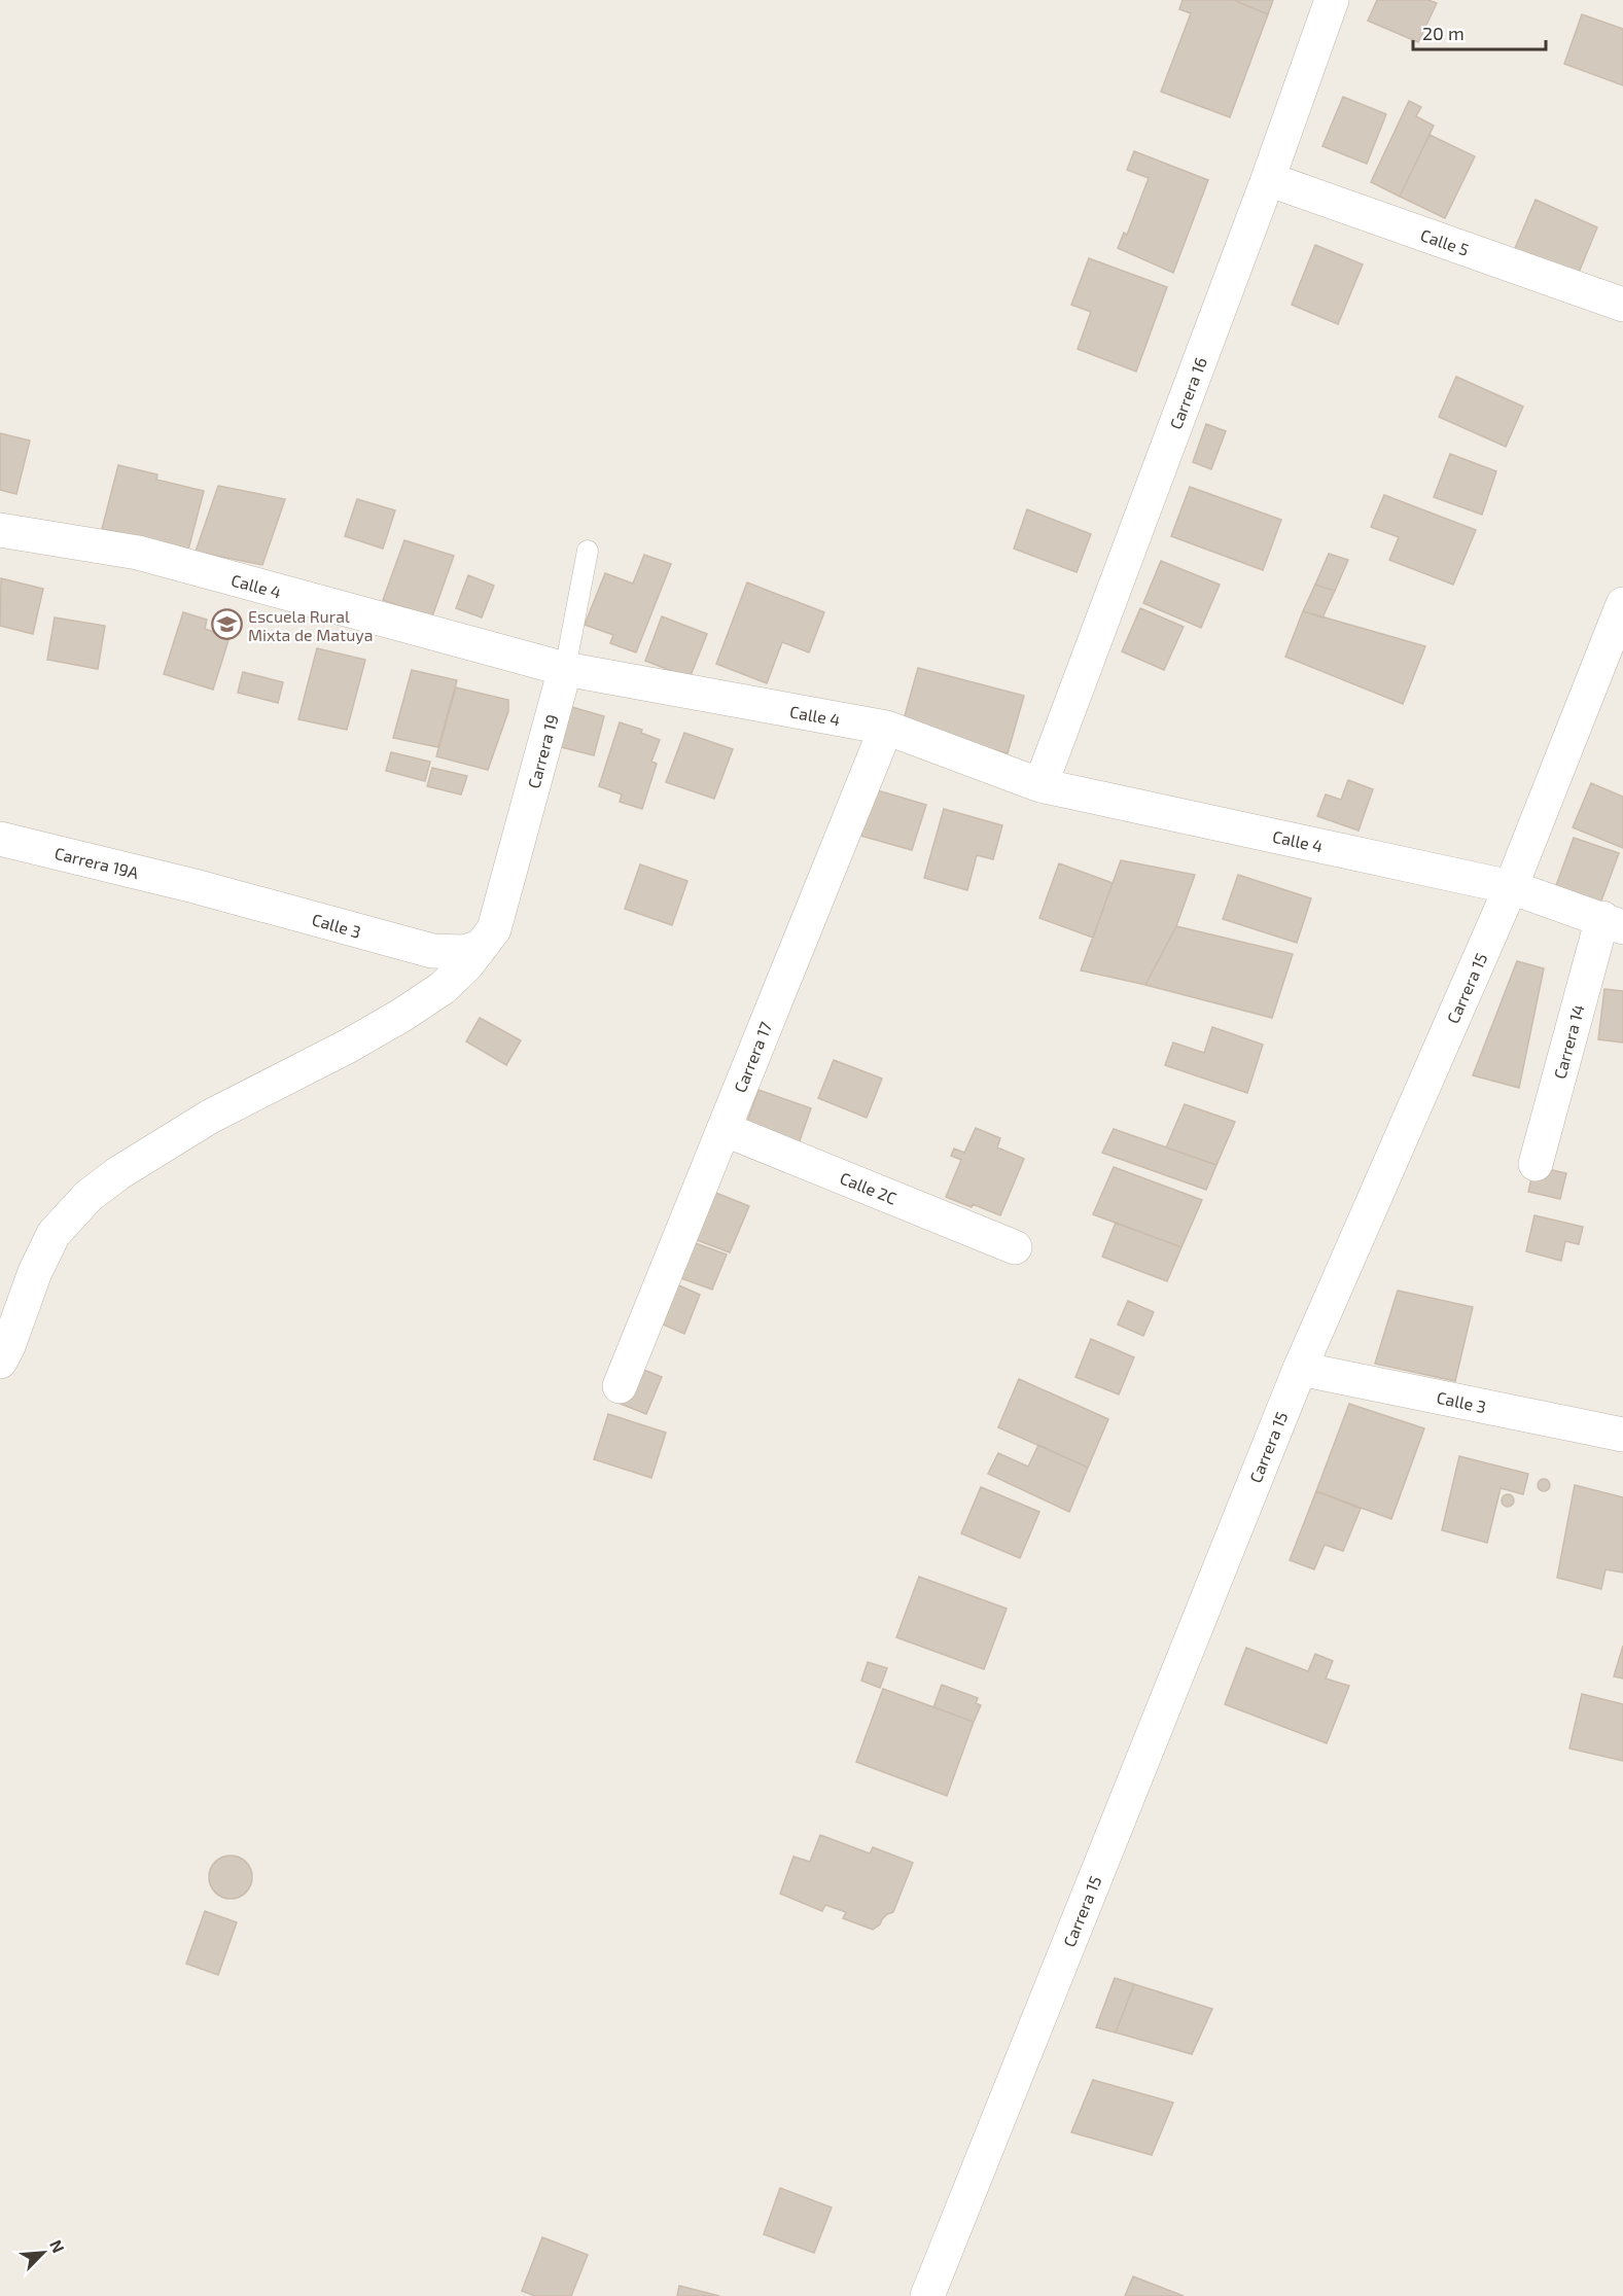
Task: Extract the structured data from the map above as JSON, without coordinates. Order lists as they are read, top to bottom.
{
  "streets": {
    "street": [
      "Calle 5",
      "Carrera 16",
      "Calle 4",
      "Carrera 19",
      "Carrera 19A",
      "Calle 3",
      "Carrera 15",
      "Carrera 14",
      "Carrera 17",
      "Calle 2C"
    ]
  },
  "crossings": [
    ["Calle 5", "Carrera 16"],
    ["Carrera 16", "Calle 4"],
    ["Calle 4", "Carrera 19"],
    ["Calle 4", "Carrera 15"],
    ["Calle 4", "Carrera 14"],
    ["Calle 4", "Carrera 17"],
    ["Carrera 19", "Calle 3"],
    ["Carrera 19A", "Calle 3"],
    ["Calle 3", "Carrera 15"],
    ["Carrera 17", "Calle 2C"]
  ],
  "places": {
    "school or university": ["Escuela Rural Mixta de Matuya"]
  },
  "scale_bar": "20 m",
  "north": "top right"
}
